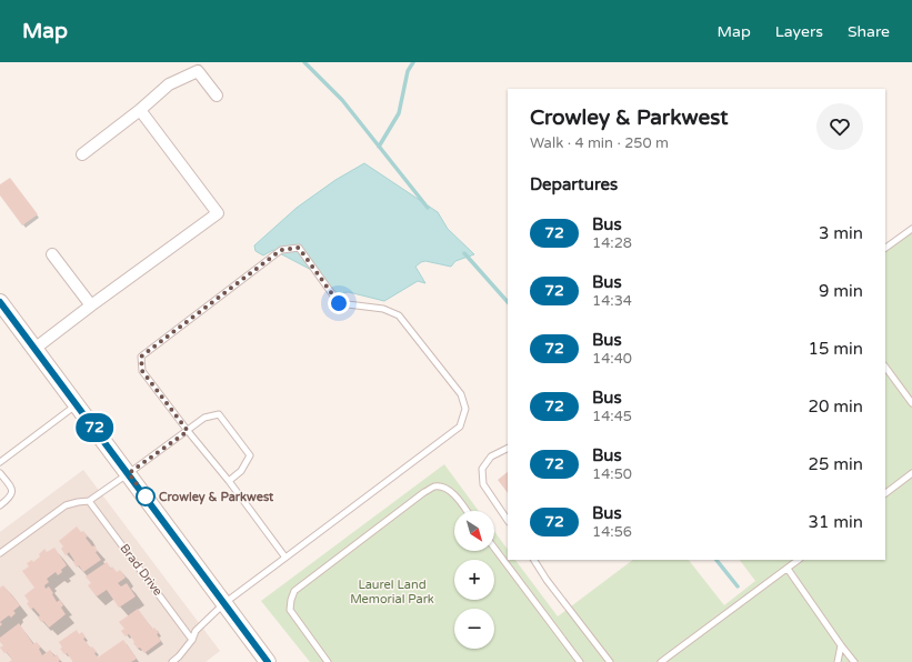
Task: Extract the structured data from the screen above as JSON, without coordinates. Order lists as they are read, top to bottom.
{
  "streets": {
    "lane": ["Brad Drive"]
  },
  "parks": ["Laurel Land Memorial Park"],
  "places": ["Crowley & Parkwest"],
  "lines": ["bus line 72"],
  "north": "bottom right",
  "page": {
    "header": "Map",
    "nav": ["Map", "Layers", "Share"],
    "on_map": "72",
    "heading": [
      ["Crowley & Parkwest", "Walk · 4 min · 250 m"],
      "Departures"
    ],
    "list": [
      {
        "mark": "72",
        "name": "Bus",
        "note": "14:28",
        "value": "3 min"
      },
      {
        "mark": "72",
        "name": "Bus",
        "note": "14:34",
        "value": "9 min"
      },
      {
        "mark": "72",
        "name": "Bus",
        "note": "14:40",
        "value": "15 min"
      },
      {
        "mark": "72",
        "name": "Bus",
        "note": "14:45",
        "value": "20 min"
      },
      {
        "mark": "72",
        "name": "Bus",
        "note": "14:50",
        "value": "25 min"
      },
      {
        "mark": "72",
        "name": "Bus",
        "note": "14:56",
        "value": "31 min"
      }
    ],
    "map_buttons": ["+", "−"]
  }
}
